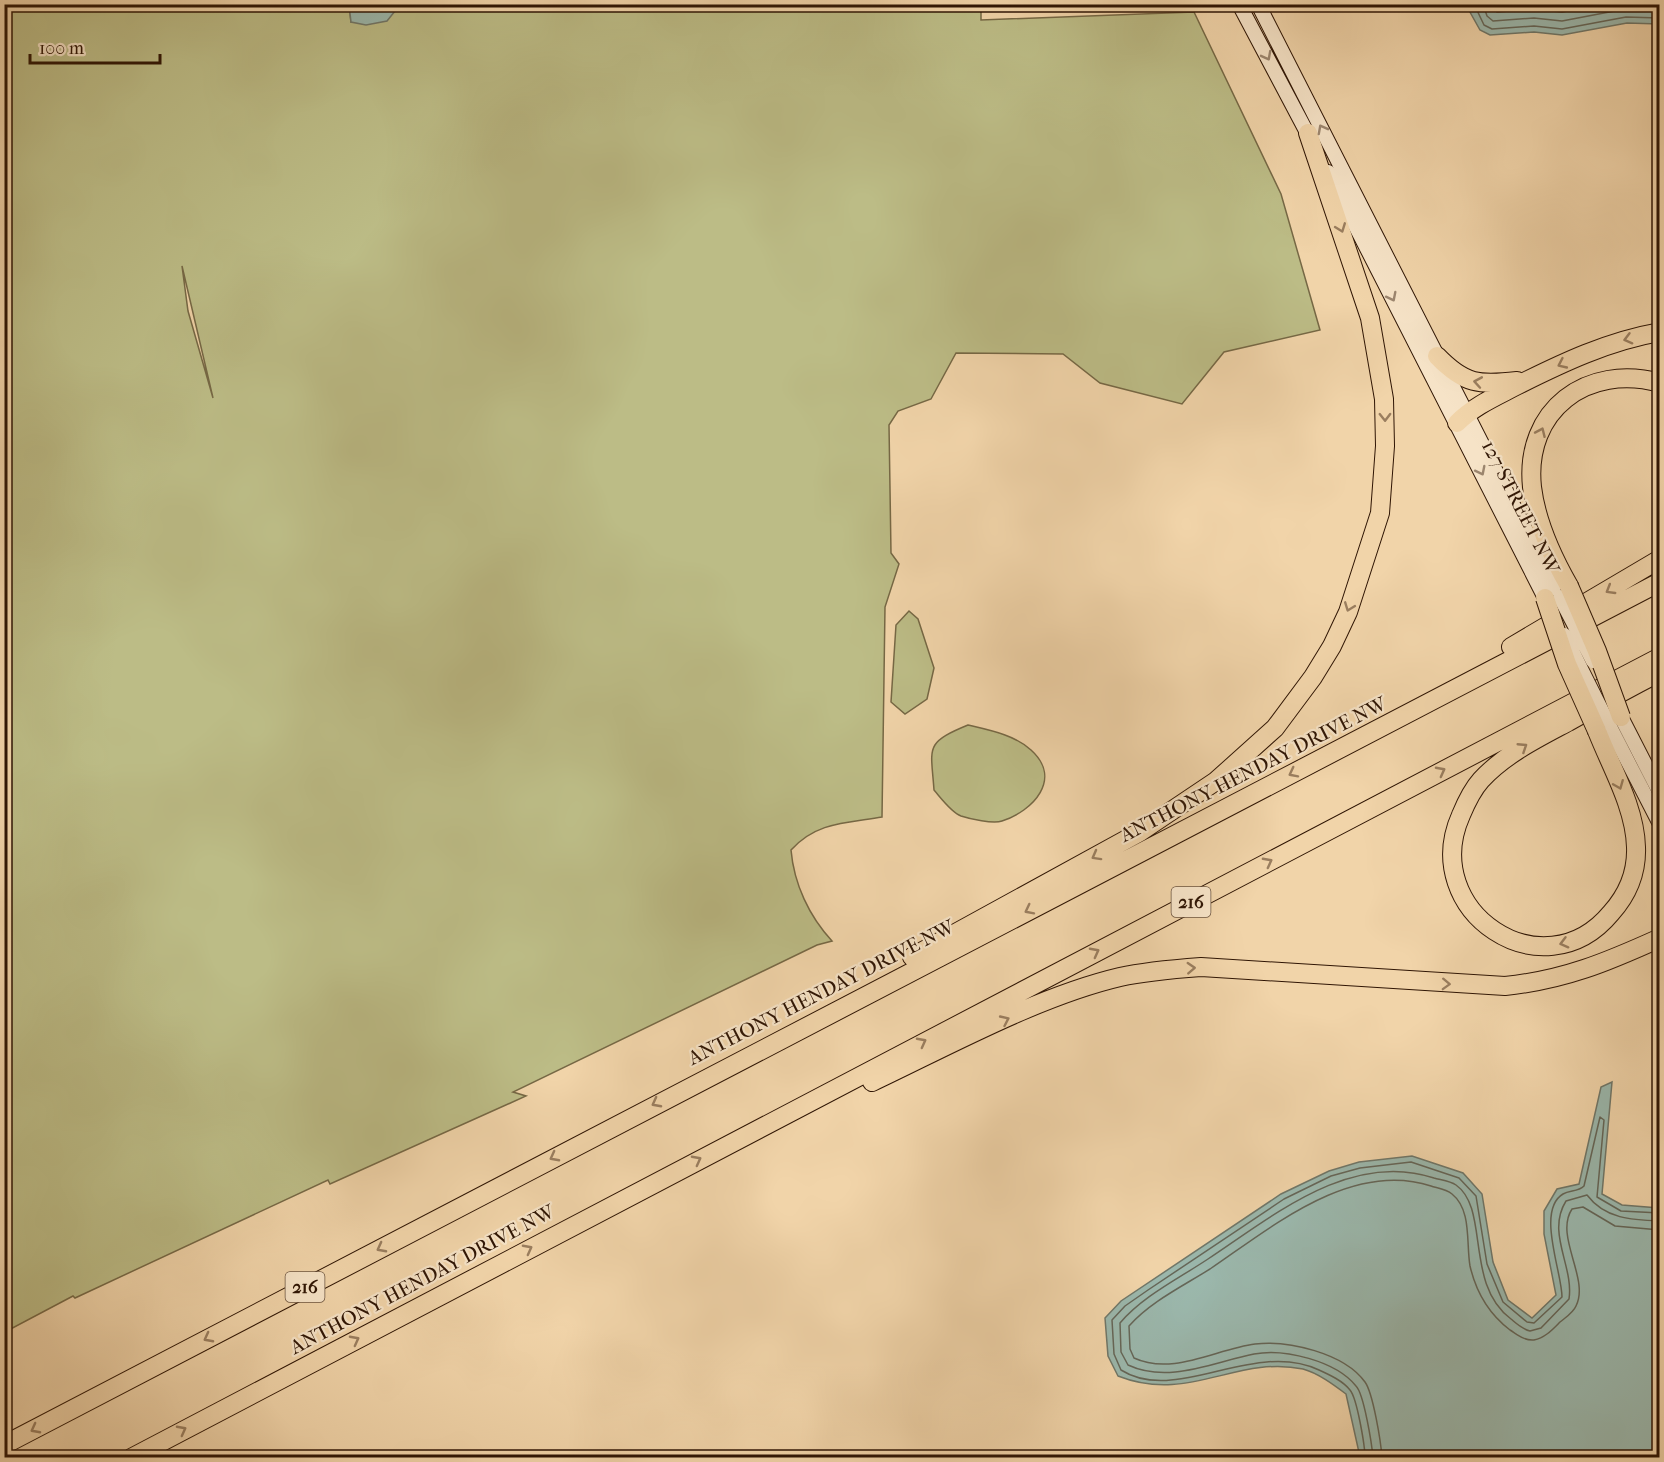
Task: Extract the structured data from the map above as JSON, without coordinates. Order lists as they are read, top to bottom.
{
  "streets": {
    "highway": ["ANTHONY HENDAY DRIVE NW", "216"],
    "main road": ["127 STREET NW"]
  },
  "scale_bar": "100 m"
}
